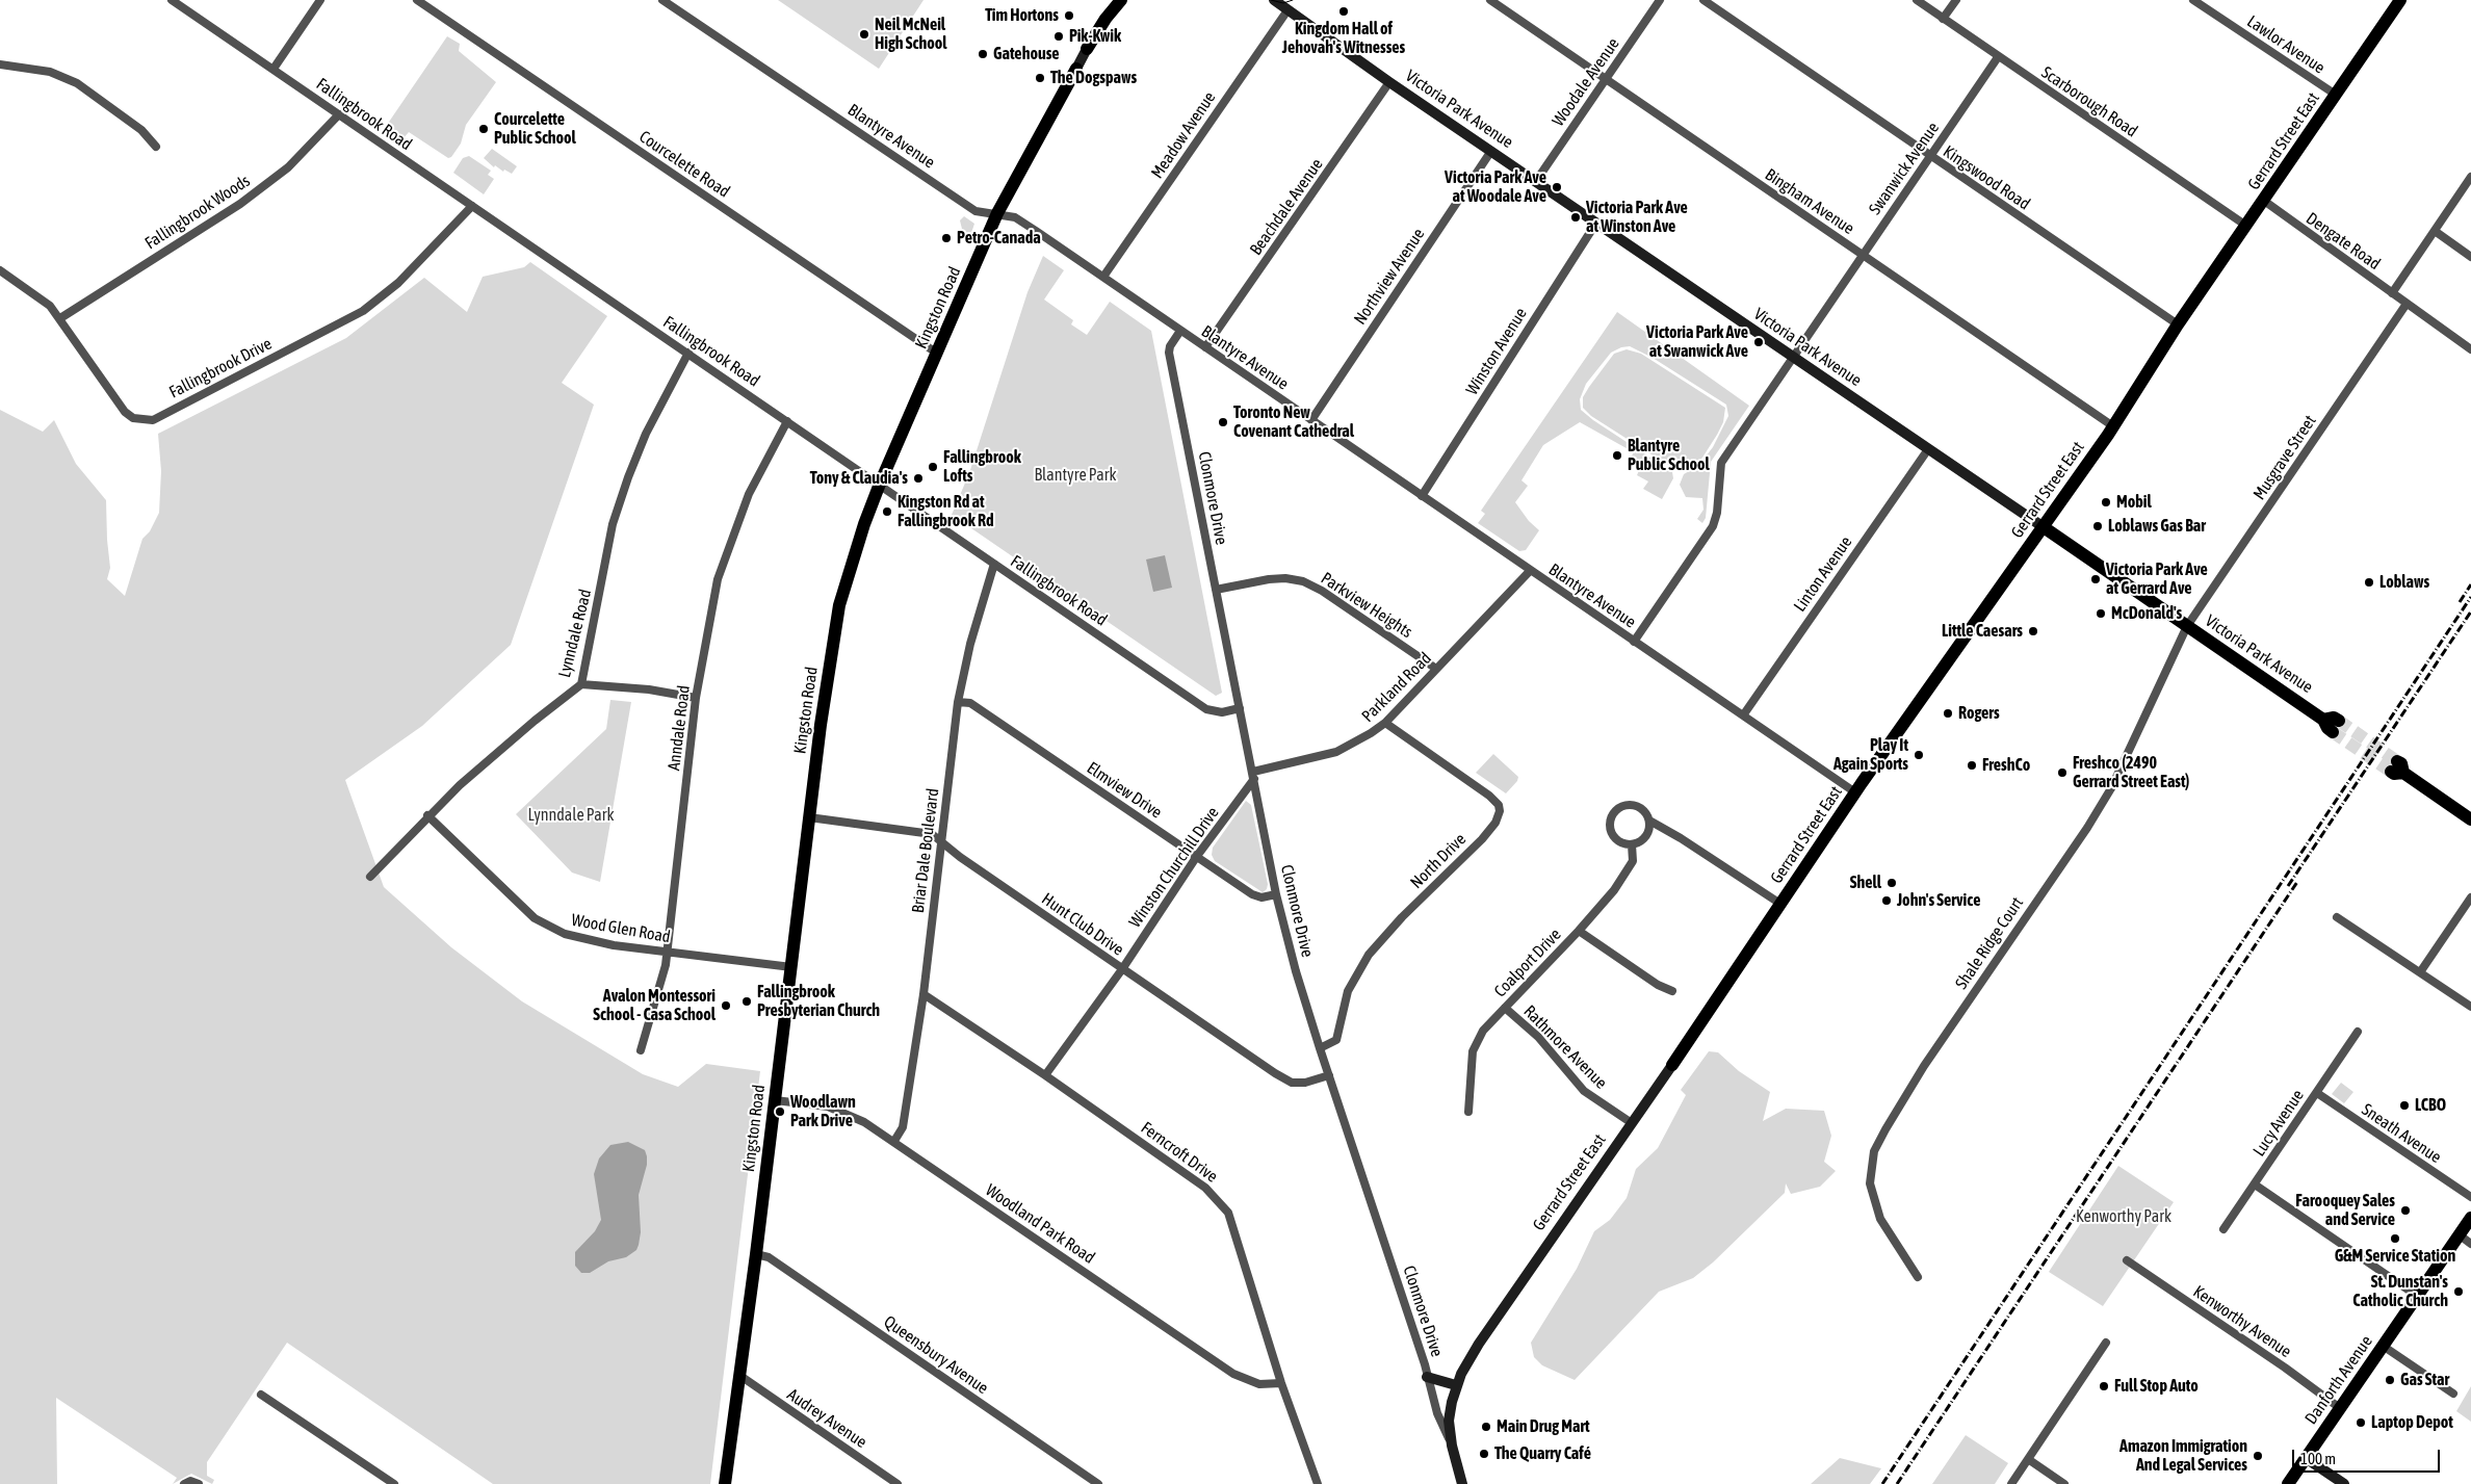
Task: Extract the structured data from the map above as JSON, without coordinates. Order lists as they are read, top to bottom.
{
  "streets": {
    "main road": [
      "Victoria Park Avenue",
      "Gerrard Street East",
      "Kingston Road",
      "Danforth Avenue"
    ],
    "street": [
      "Lawlor Avenue",
      "Woodale Avenue",
      "Scarborough Road",
      "Fallingbrook Road",
      "Meadow Avenue",
      "Blantyre Avenue",
      "Courcelette Road",
      "Swanwick Avenue",
      "Kingswood Road",
      "Bingham Avenue",
      "Beachdale Avenue",
      "Fallingbrook Woods",
      "Dengate Road",
      "Northview Avenue",
      "Winston Avenue",
      "Fallingbrook Drive",
      "Musgrave Street",
      "Clonmore Drive",
      "Linton Avenue",
      "Parkview Heights",
      "Lynndale Road",
      "Parkland Road",
      "Anndale Road",
      "Elmview Drive",
      "Briar Dale Boulevard",
      "North Drive",
      "Winston Churchill Drive",
      "Hunt Club Drive",
      "Wood Glen Road",
      "Shale Ridge Court",
      "Coalport Drive",
      "Rathmore Avenue",
      "Lucy Avenue",
      "Sneath Avenue",
      "Ferncroft Drive",
      "Woodland Park Road",
      "Kenworthy Avenue",
      "Queensbury Avenue",
      "Audrey Avenue"
    ]
  },
  "crossings": [
    ["Lawlor Avenue", "Gerrard Street East"],
    ["Woodale Avenue", "Victoria Park Avenue"],
    ["Woodale Avenue", "Bingham Avenue"],
    ["Scarborough Road", "Gerrard Street East"],
    ["Scarborough Road", "Swanwick Avenue"],
    ["Victoria Park Avenue", "Meadow Avenue"],
    ["Victoria Park Avenue", "Gerrard Street East"],
    ["Victoria Park Avenue", "Swanwick Avenue"],
    ["Victoria Park Avenue", "Beachdale Avenue"],
    ["Victoria Park Avenue", "Northview Avenue"],
    ["Victoria Park Avenue", "Winston Avenue"],
    ["Victoria Park Avenue", "Musgrave Street"],
    ["Victoria Park Avenue", "Linton Avenue"],
    ["Victoria Park Avenue", "Shale Ridge Court"],
    ["Fallingbrook Road", "Fallingbrook Woods"],
    ["Fallingbrook Road", "Kingston Road"],
    ["Fallingbrook Road", "Fallingbrook Drive"],
    ["Fallingbrook Road", "Clonmore Drive"],
    ["Fallingbrook Road", "Lynndale Road"],
    ["Fallingbrook Road", "Anndale Road"],
    ["Fallingbrook Road", "Briar Dale Boulevard"],
    ["Meadow Avenue", "Blantyre Avenue"],
    ["Blantyre Avenue", "Gerrard Street East"],
    ["Blantyre Avenue", "Swanwick Avenue"],
    ["Blantyre Avenue", "Beachdale Avenue"],
    ["Blantyre Avenue", "Northview Avenue"],
    ["Blantyre Avenue", "Kingston Road"],
    ["Blantyre Avenue", "Winston Avenue"],
    ["Blantyre Avenue", "Clonmore Drive"],
    ["Blantyre Avenue", "Linton Avenue"],
    ["Blantyre Avenue", "Parkland Road"],
    ["Gerrard Street East", "Kingswood Road"],
    ["Gerrard Street East", "Bingham Avenue"],
    ["Gerrard Street East", "Dengate Road"],
    ["Gerrard Street East", "Clonmore Drive"],
    ["Gerrard Street East", "Rathmore Avenue"],
    ["Courcelette Road", "Kingston Road"],
    ["Swanwick Avenue", "Kingswood Road"],
    ["Swanwick Avenue", "Bingham Avenue"],
    ["Fallingbrook Woods", "Fallingbrook Drive"],
    ["Dengate Road", "Musgrave Street"],
    ["Kingston Road", "Hunt Club Drive"],
    ["Kingston Road", "Wood Glen Road"],
    ["Kingston Road", "Woodland Park Road"],
    ["Kingston Road", "Queensbury Avenue"],
    ["Kingston Road", "Audrey Avenue"],
    ["Musgrave Street", "Shale Ridge Court"],
    ["Clonmore Drive", "Parkview Heights"],
    ["Clonmore Drive", "Parkland Road"],
    ["Clonmore Drive", "Elmview Drive"],
    ["Clonmore Drive", "North Drive"],
    ["Clonmore Drive", "Winston Churchill Drive"],
    ["Clonmore Drive", "Hunt Club Drive"],
    ["Parkview Heights", "Parkland Road"],
    ["Lynndale Road", "Wood Glen Road"],
    ["Parkland Road", "North Drive"],
    ["Parkland Road", "Winston Churchill Drive"],
    ["Anndale Road", "Wood Glen Road"],
    ["Elmview Drive", "Briar Dale Boulevard"],
    ["Elmview Drive", "Winston Churchill Drive"],
    ["Briar Dale Boulevard", "Hunt Club Drive"],
    ["Briar Dale Boulevard", "Ferncroft Drive"],
    ["Briar Dale Boulevard", "Woodland Park Road"],
    ["Winston Churchill Drive", "Hunt Club Drive"],
    ["Winston Churchill Drive", "Ferncroft Drive"],
    ["Coalport Drive", "Rathmore Avenue"],
    ["Lucy Avenue", "Sneath Avenue"],
    ["Ferncroft Drive", "Woodland Park Road"],
    ["Kenworthy Avenue", "Danforth Avenue"]
  ],
  "parks": ["Blantyre Park", "Lynndale Park", "Kenworthy Park"],
  "places": [
    "Kingdom Hall of Jehovah's Witnesses",
    "Tim Hortons",
    "Neil McNeil High School",
    "Pik-Kwik",
    "Gatehouse",
    "The Dogspaws",
    "Courcelette Public School",
    "Victoria Park Ave at Woodale Ave",
    "Victoria Park Ave at Winston Ave",
    "Petro-Canada",
    "Victoria Park Ave at Swanwick Ave",
    "Toronto New Covenant Cathedral",
    "Blantyre Public School",
    "Fallingbrook Lofts",
    "Tony & Claudia's",
    "Mobil",
    "Kingston Rd at Fallingbrook Rd",
    "Loblaws Gas Bar",
    "Victoria Park Ave at Gerrard Ave",
    "Loblaws",
    "McDonald's",
    "Little Caesars",
    "Rogers",
    "Play It Again Sports",
    "FreshCo",
    "Freshco (2490 Gerrard Street East)",
    "Shell",
    "John's Service",
    "Fallingbrook Presbyterian Church",
    "Avalon Montessori School - Casa School",
    "LCBO",
    "Woodlawn Park Drive",
    "Farooquey Sales and Service",
    "G&M Service Station",
    "St. Dunstan's Catholic Church",
    "Gas Star",
    "Full Stop Auto",
    "Laptop Depot",
    "Main Drug Mart",
    "The Quarry Café",
    "Amazon Immigration And Legal Services"
  ],
  "scale_bar": "100 m"
}
